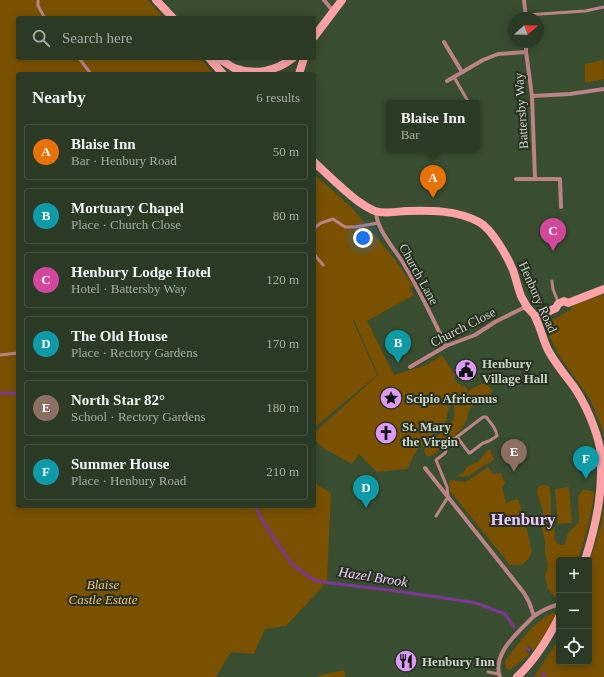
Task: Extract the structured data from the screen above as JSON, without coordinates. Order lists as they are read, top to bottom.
{
  "streets": {
    "main road": ["Henbury Road"],
    "street": ["Battersby Way", "Church Lane", "Church Close"]
  },
  "crossings": [
    ["Church Lane", "Henbury Road"],
    ["Church Lane", "Church Close"],
    ["Henbury Road", "Church Close"]
  ],
  "districts": ["Henbury"],
  "water": ["Hazel Brook"],
  "parks": ["Blaise Castle Estate"],
  "places": {
    "public building": ["Henbury Village Hall"],
    "place": ["Scipio Africanus"],
    "church": ["St. Mary the Virgin"],
    "restaurant": ["Henbury Inn"]
  },
  "north": "right",
  "page": {
    "search": "Search here",
    "heading": ["Nearby", "6 results"],
    "popup": ["Blaise Inn", "Bar"],
    "list": [
      {
        "mark": "A",
        "name": "Blaise Inn",
        "note": "Bar · Henbury Road",
        "value": "50 m"
      },
      {
        "mark": "B",
        "name": "Mortuary Chapel",
        "note": "Place · Church Close",
        "value": "80 m"
      },
      {
        "mark": "C",
        "name": "Henbury Lodge Hotel",
        "note": "Hotel · Battersby Way",
        "value": "120 m"
      },
      {
        "mark": "D",
        "name": "The Old House",
        "note": "Place · Rectory Gardens",
        "value": "170 m"
      },
      {
        "mark": "E",
        "name": "North Star 82°",
        "note": "School · Rectory Gardens",
        "value": "180 m"
      },
      {
        "mark": "F",
        "name": "Summer House",
        "note": "Place · Henbury Road",
        "value": "210 m"
      }
    ],
    "pins": [
      "A",
      "C",
      "B",
      "E",
      "F",
      "D"
    ],
    "map_buttons": ["+", "−"]
  }
}
